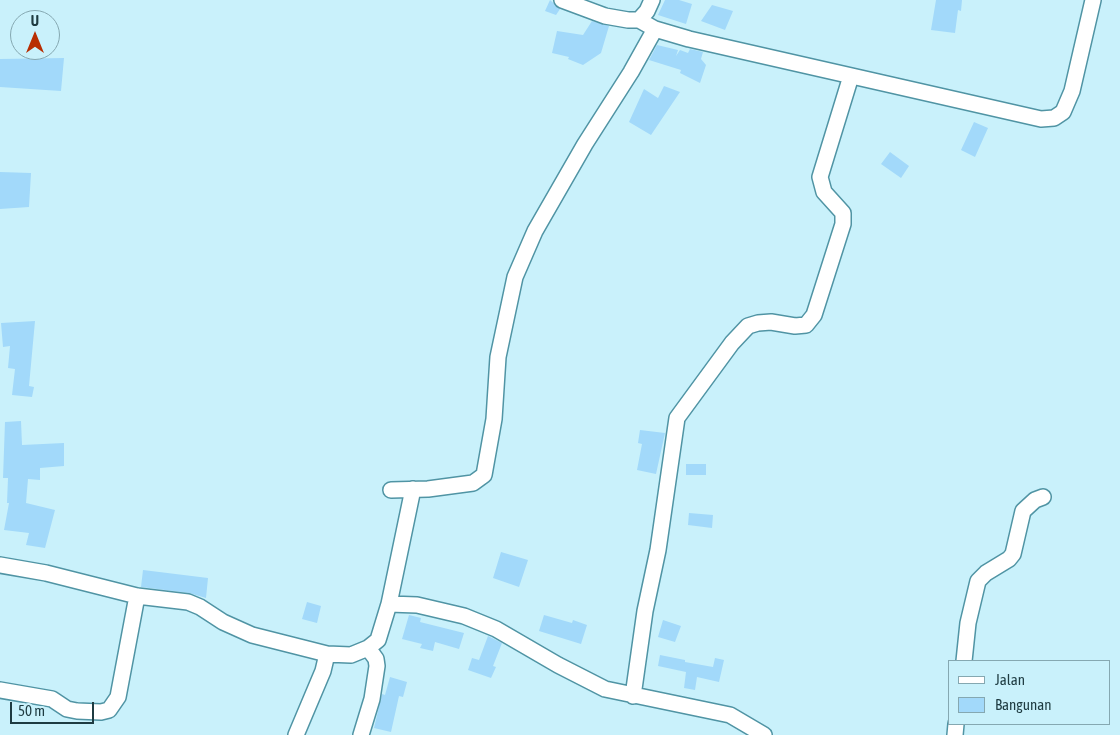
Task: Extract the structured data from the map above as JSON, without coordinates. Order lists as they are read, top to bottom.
{
  "legend": ["Jalan", "Bangunan"],
  "scale_bar": "50 m",
  "north": "top"
}
